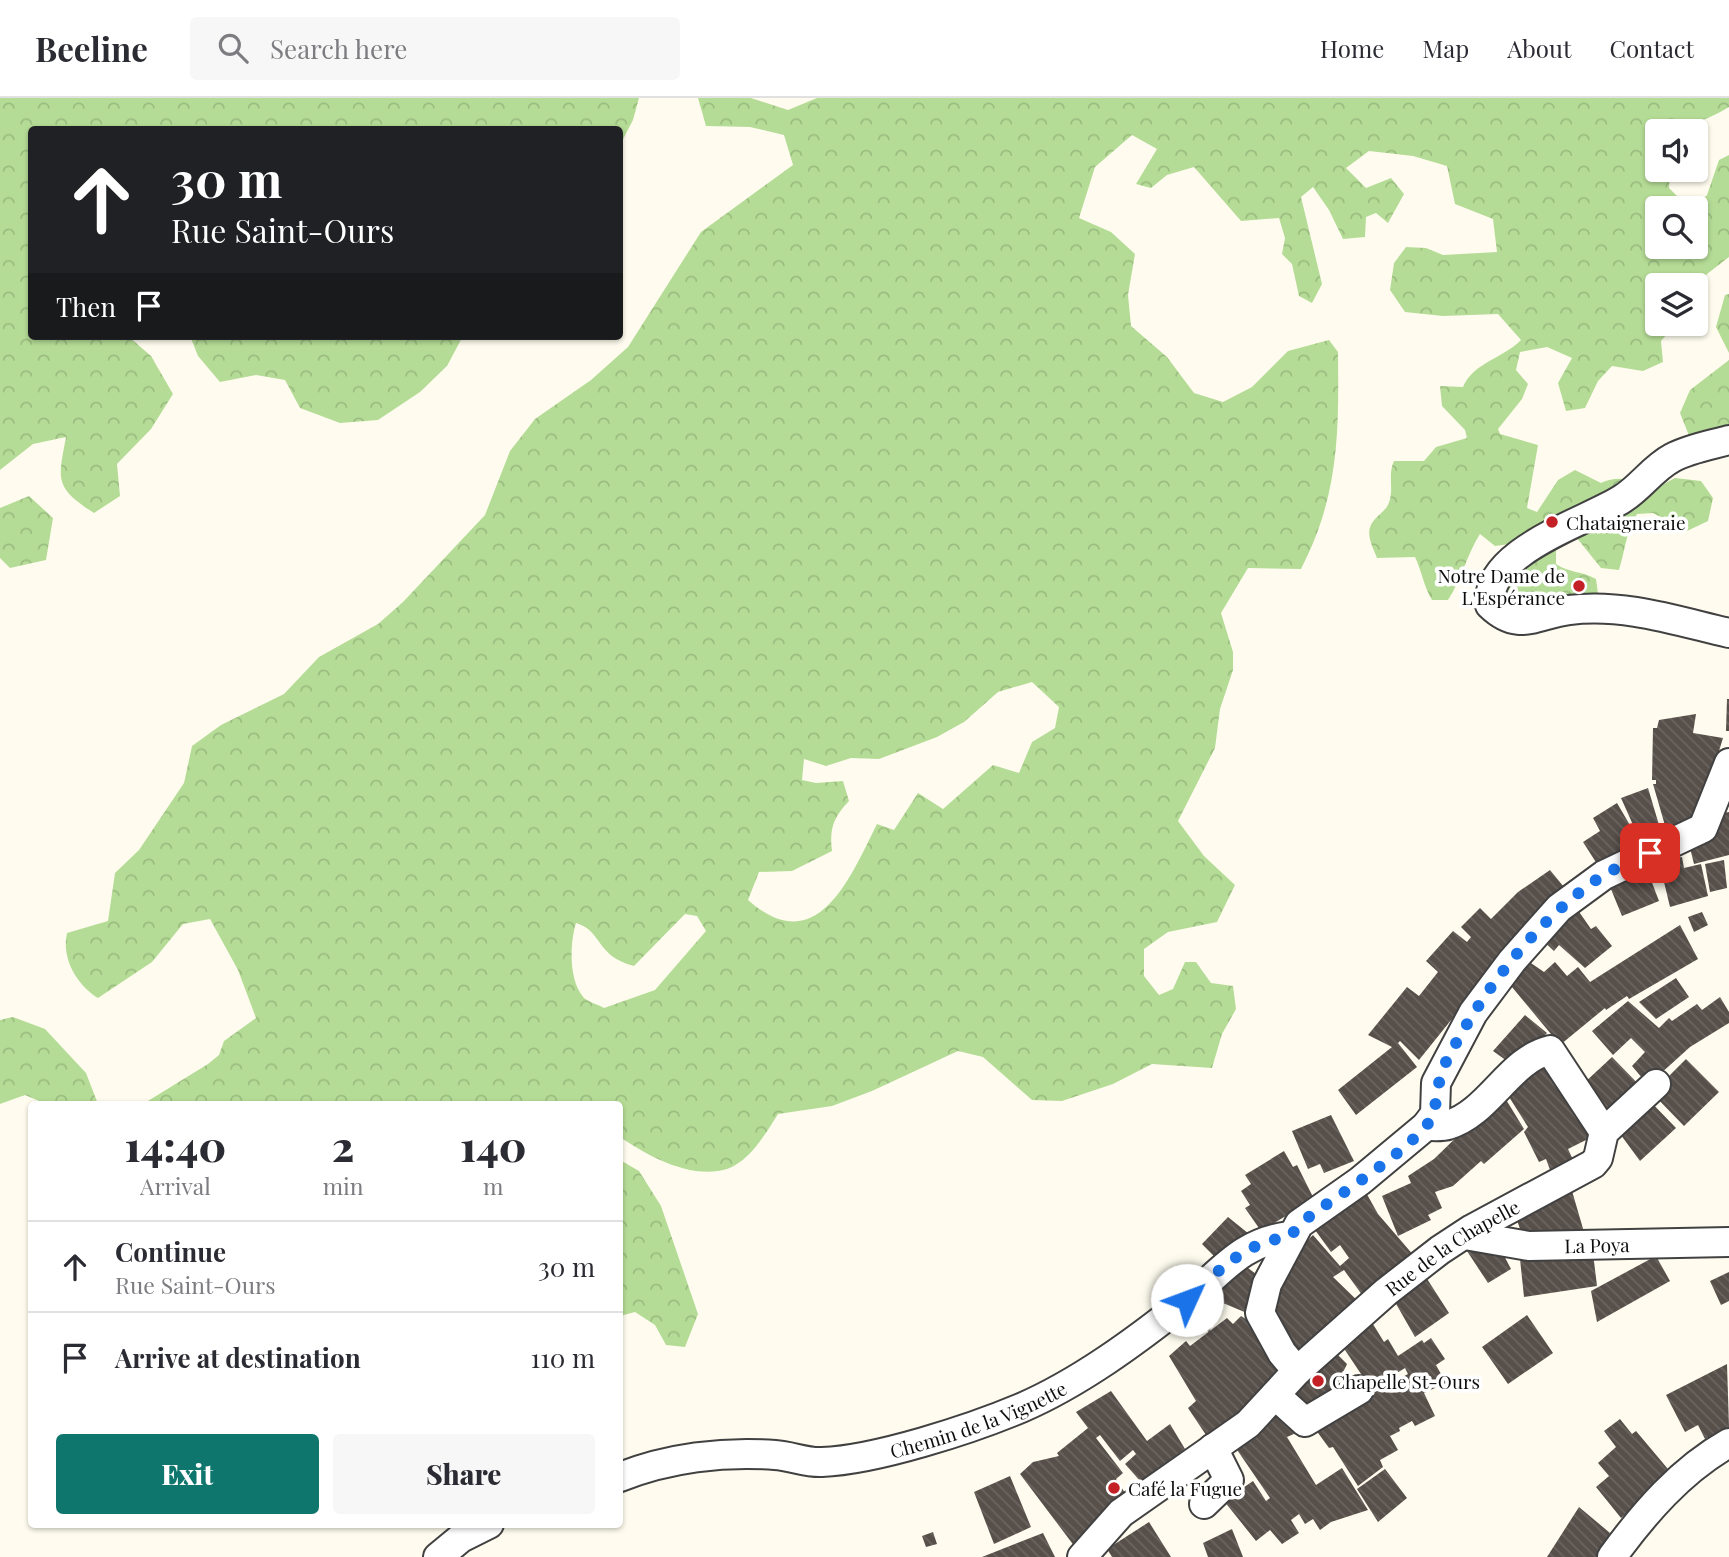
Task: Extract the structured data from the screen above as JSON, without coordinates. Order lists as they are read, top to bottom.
{
  "streets": {
    "street": ["La Poya", "Rue de la Chapelle", "Chemin de la Vignette"]
  },
  "crossings": [
    ["La Poya", "Rue de la Chapelle"]
  ],
  "places": [
    "Chataigneraie",
    "Notre Dame de L'Espérance",
    "Chapelle St-Ours",
    "Café la Fugue"
  ],
  "page": {
    "header": "Beeline",
    "search": "Search here",
    "nav": [
      "Home",
      "Map",
      "About",
      "Contact"
    ],
    "turn": ["30 m", "Rue Saint-Ours"],
    "then": "Then",
    "eta": [
      "14:40",
      "Arrival",
      "2",
      "min",
      "140",
      "m"
    ],
    "list": [
      {
        "name": "Continue",
        "note": "Rue Saint-Ours",
        "value": "30 m"
      },
      {
        "name": "Arrive at destination",
        "value": "110 m"
      }
    ],
    "buttons": ["Exit", "Share"]
  }
}
